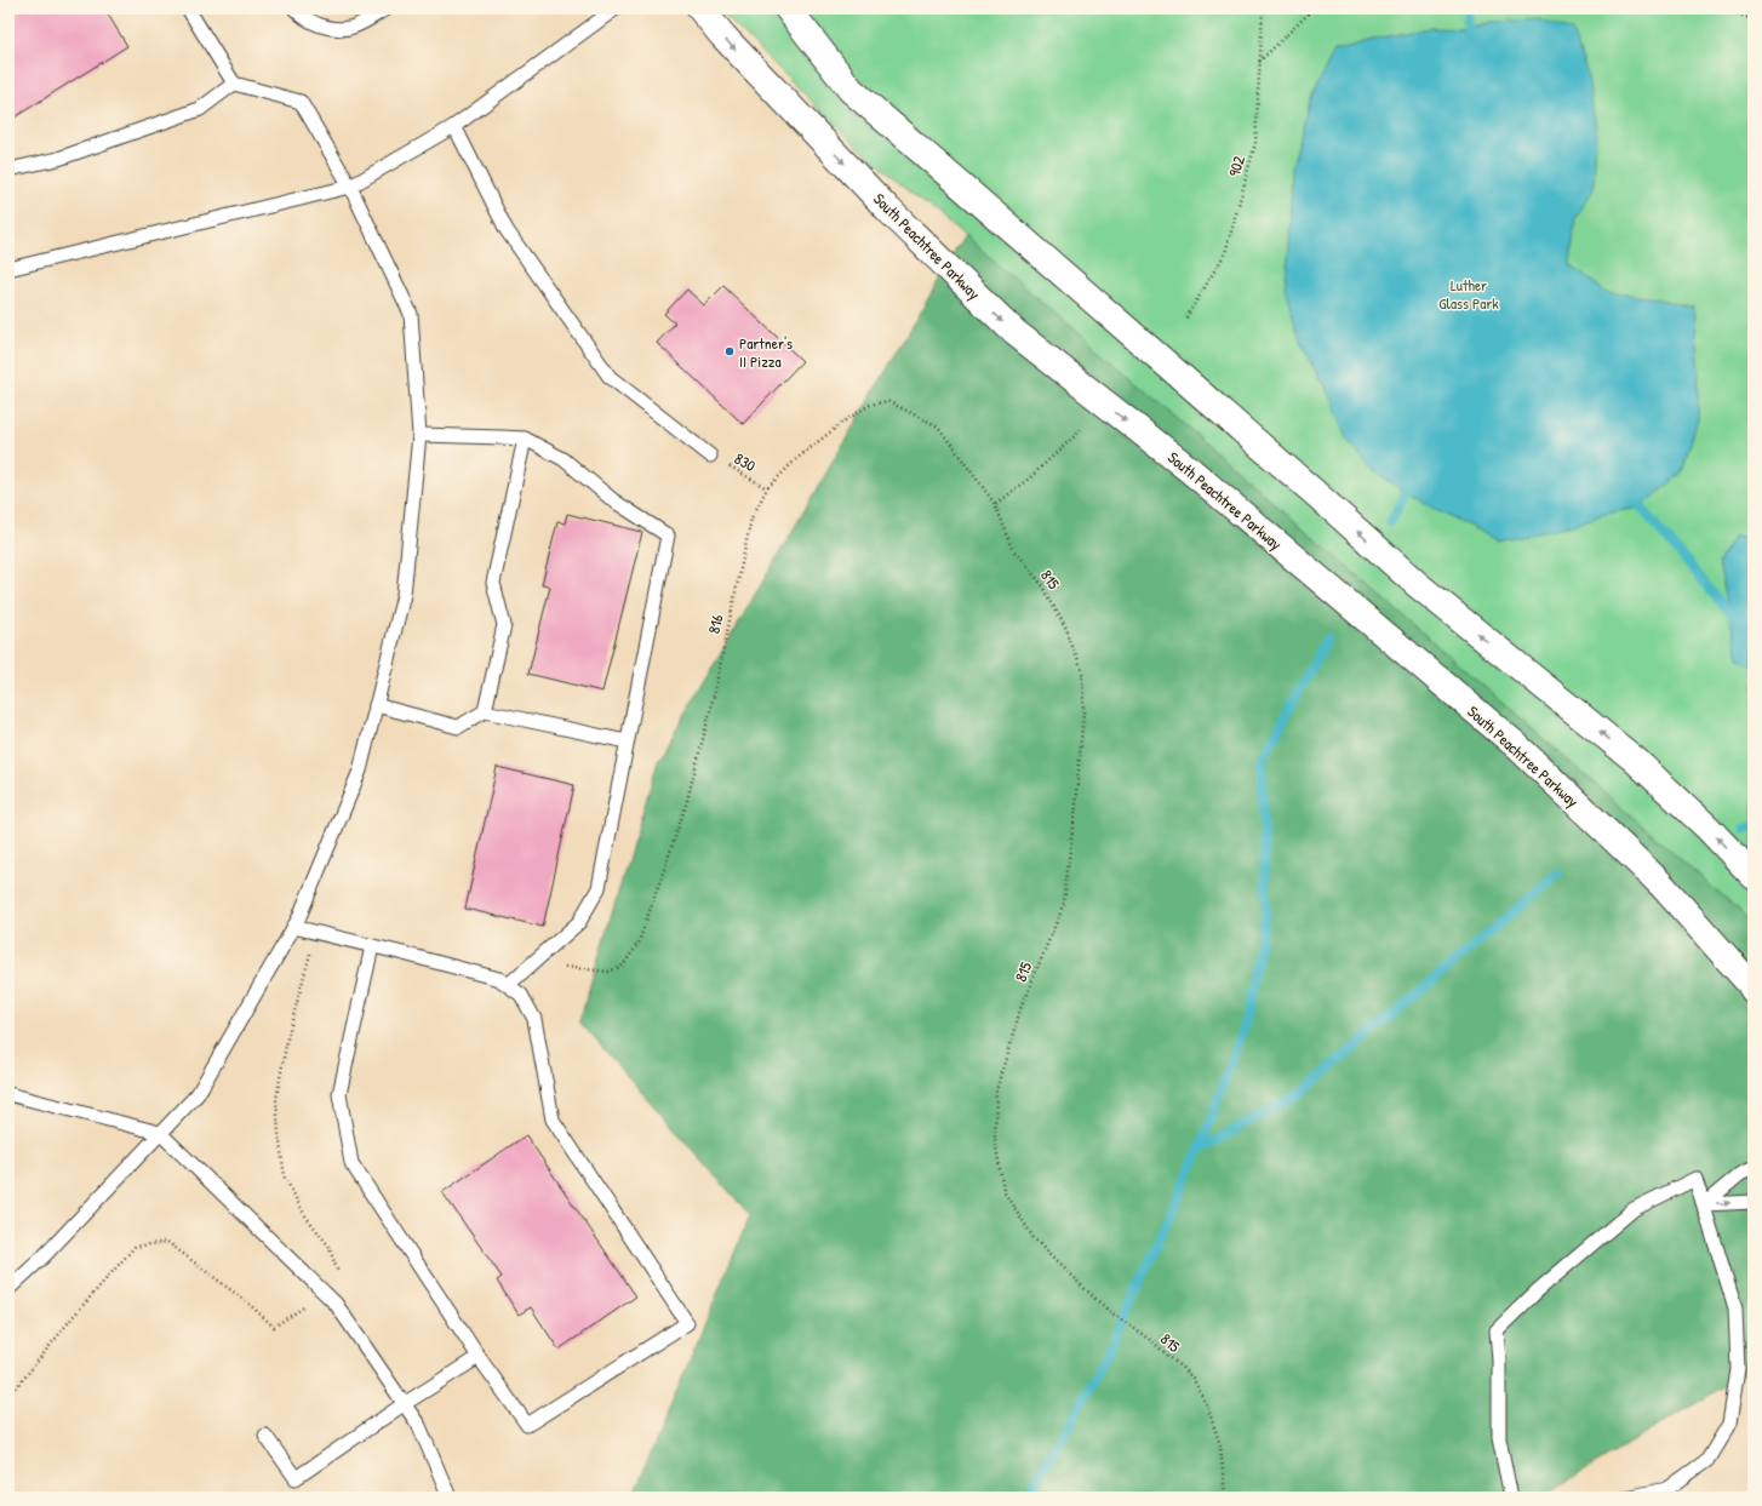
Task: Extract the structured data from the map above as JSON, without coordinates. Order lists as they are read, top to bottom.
{
  "streets": {
    "main road": ["South Peachtree Parkway"],
    "path": [
      "902",
      "830",
      "815",
      "816"
    ]
  },
  "crossings": [
    ["830", "816"],
    ["815", "816"]
  ],
  "parks": ["Luther Glass Park"],
  "places": ["Partner's II Pizza"]
}
